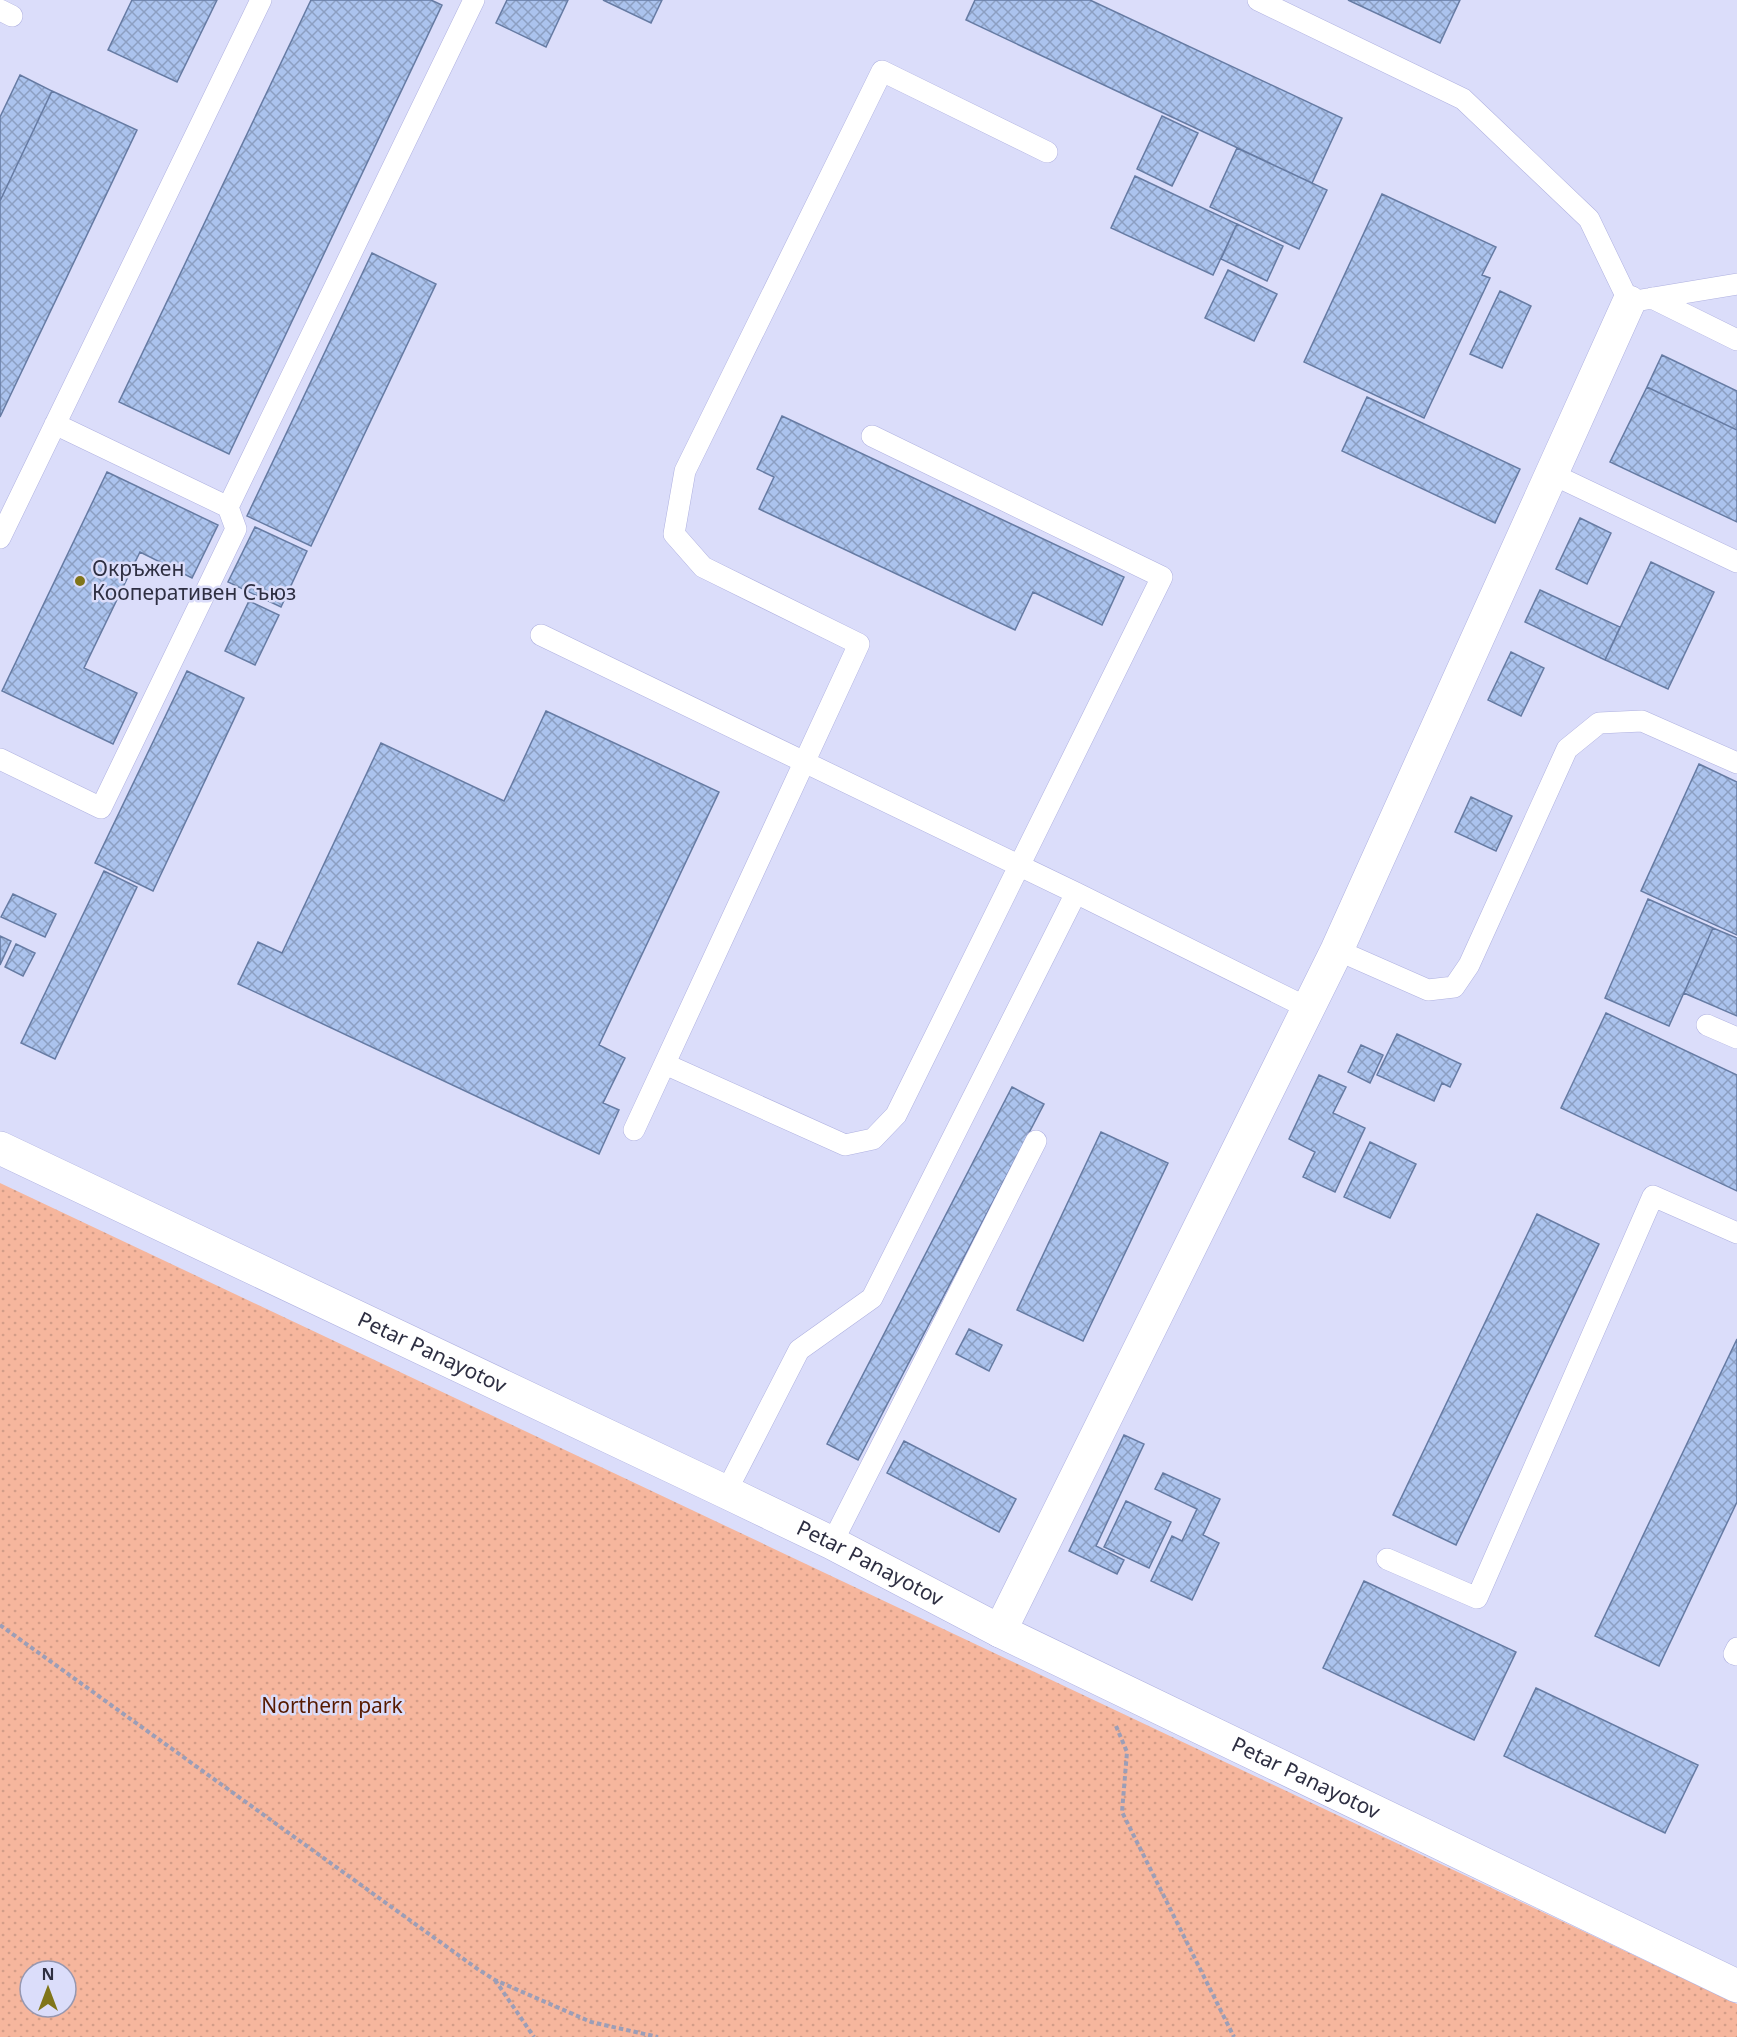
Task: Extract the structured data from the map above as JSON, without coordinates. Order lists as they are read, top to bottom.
{
  "streets": {
    "street": ["Petar Panayotov"]
  },
  "parks": ["Northern park"],
  "places": ["Окръжен Кооперативен Съюз"],
  "north": "top"
}
